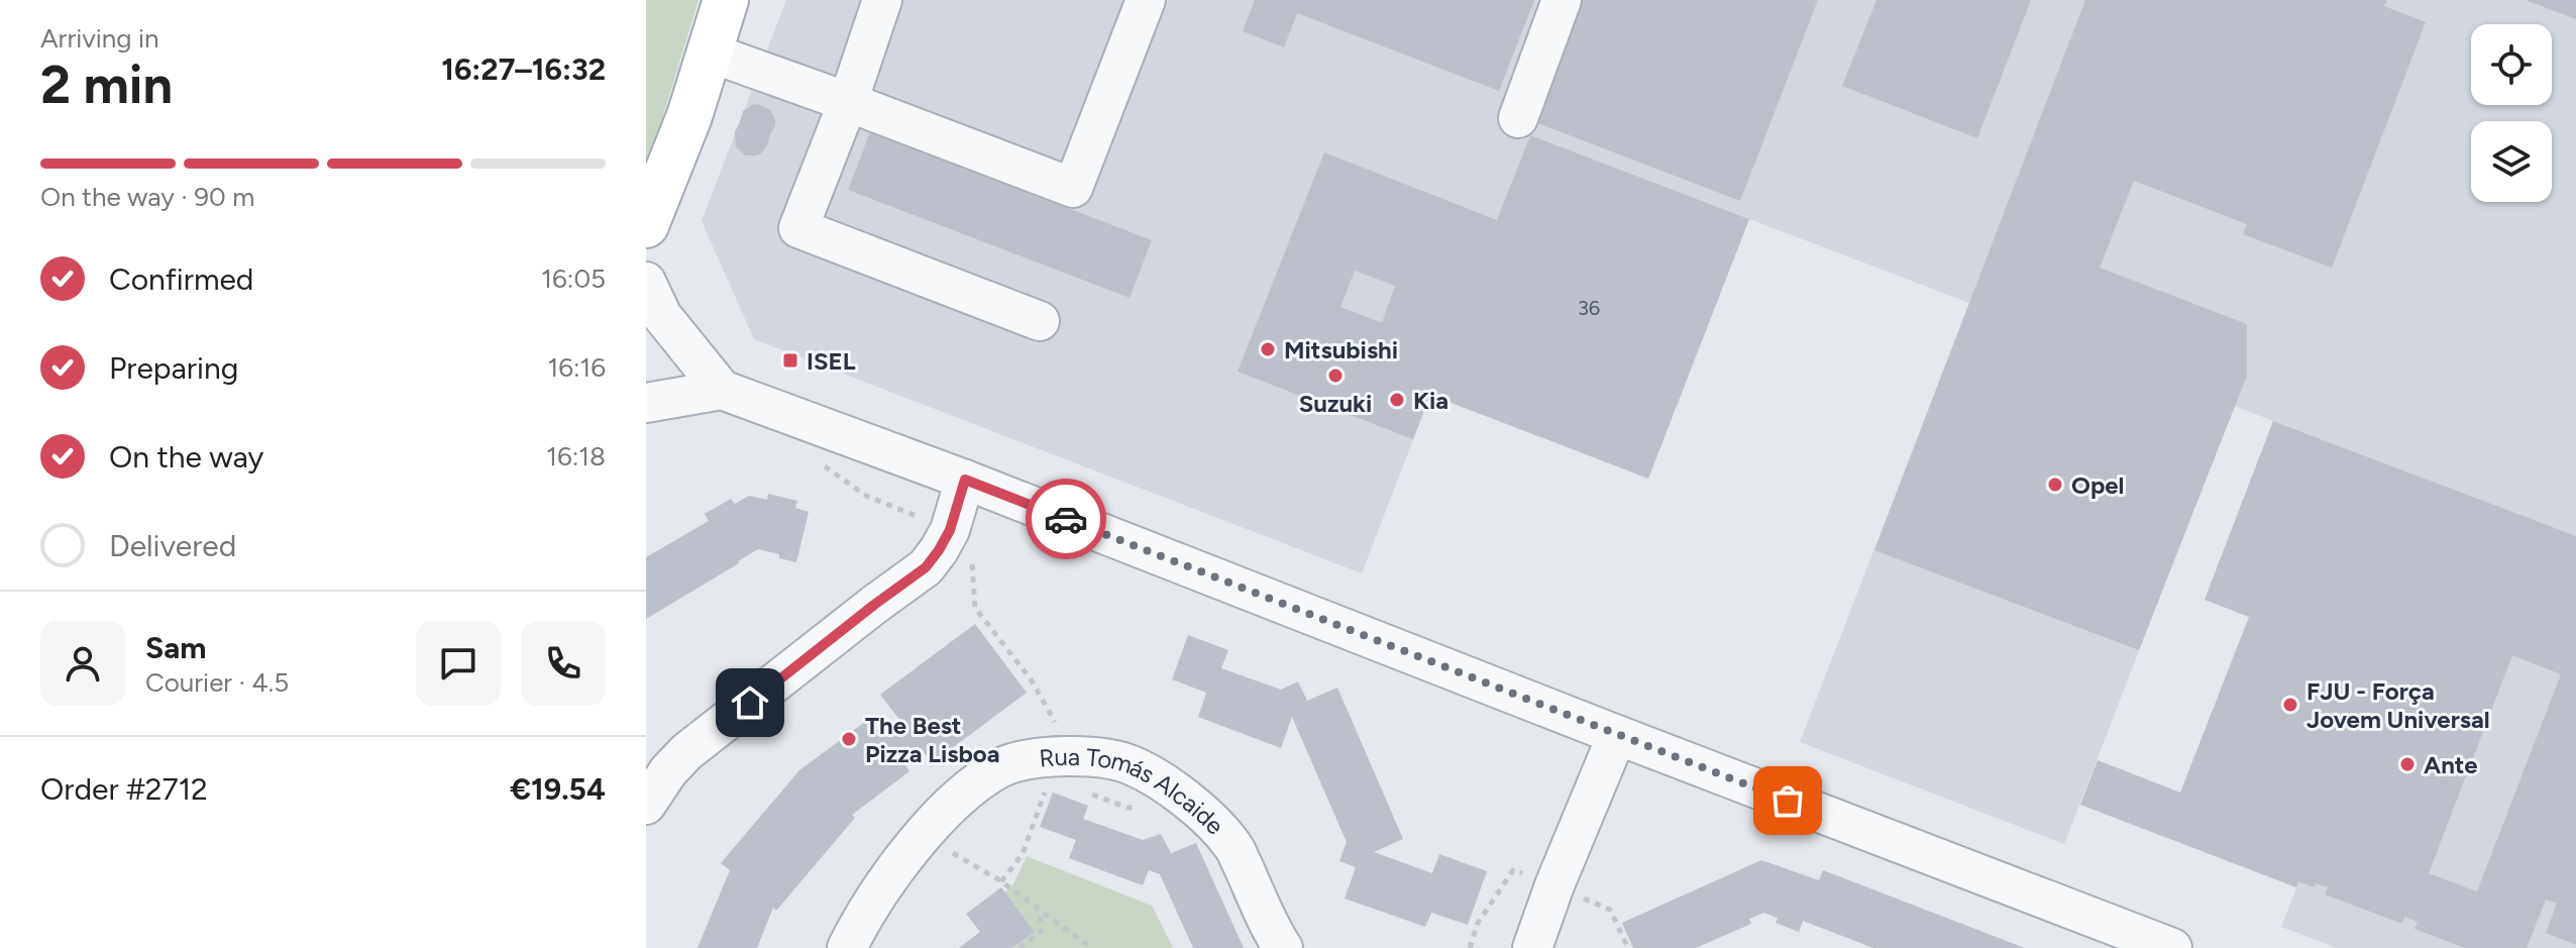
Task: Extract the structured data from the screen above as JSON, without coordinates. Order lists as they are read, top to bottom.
{
  "streets": {
    "street": ["Rua Tomás Alcaide"]
  },
  "places": {
    "other": [
      "Mitsubishi",
      "Suzuki",
      "Kia",
      "Opel",
      "FJU - Força Jovem Universal",
      "The Best Pizza Lisboa",
      "Ante"
    ],
    "transit": ["ISEL"]
  },
  "house_numbers": ["36"],
  "page": {
    "heading": ["2 min", "Arriving in", "16:27–16:32"],
    "panel": [
      "Sam",
      "Courier · 4.5",
      "Order #2712",
      "€19.54"
    ],
    "bar": "On the way · 90 m",
    "list": [
      ["Confirmed", "16:05"],
      ["Preparing", "16:16"],
      ["On the way", "16:18"],
      "Delivered"
    ]
  }
}
